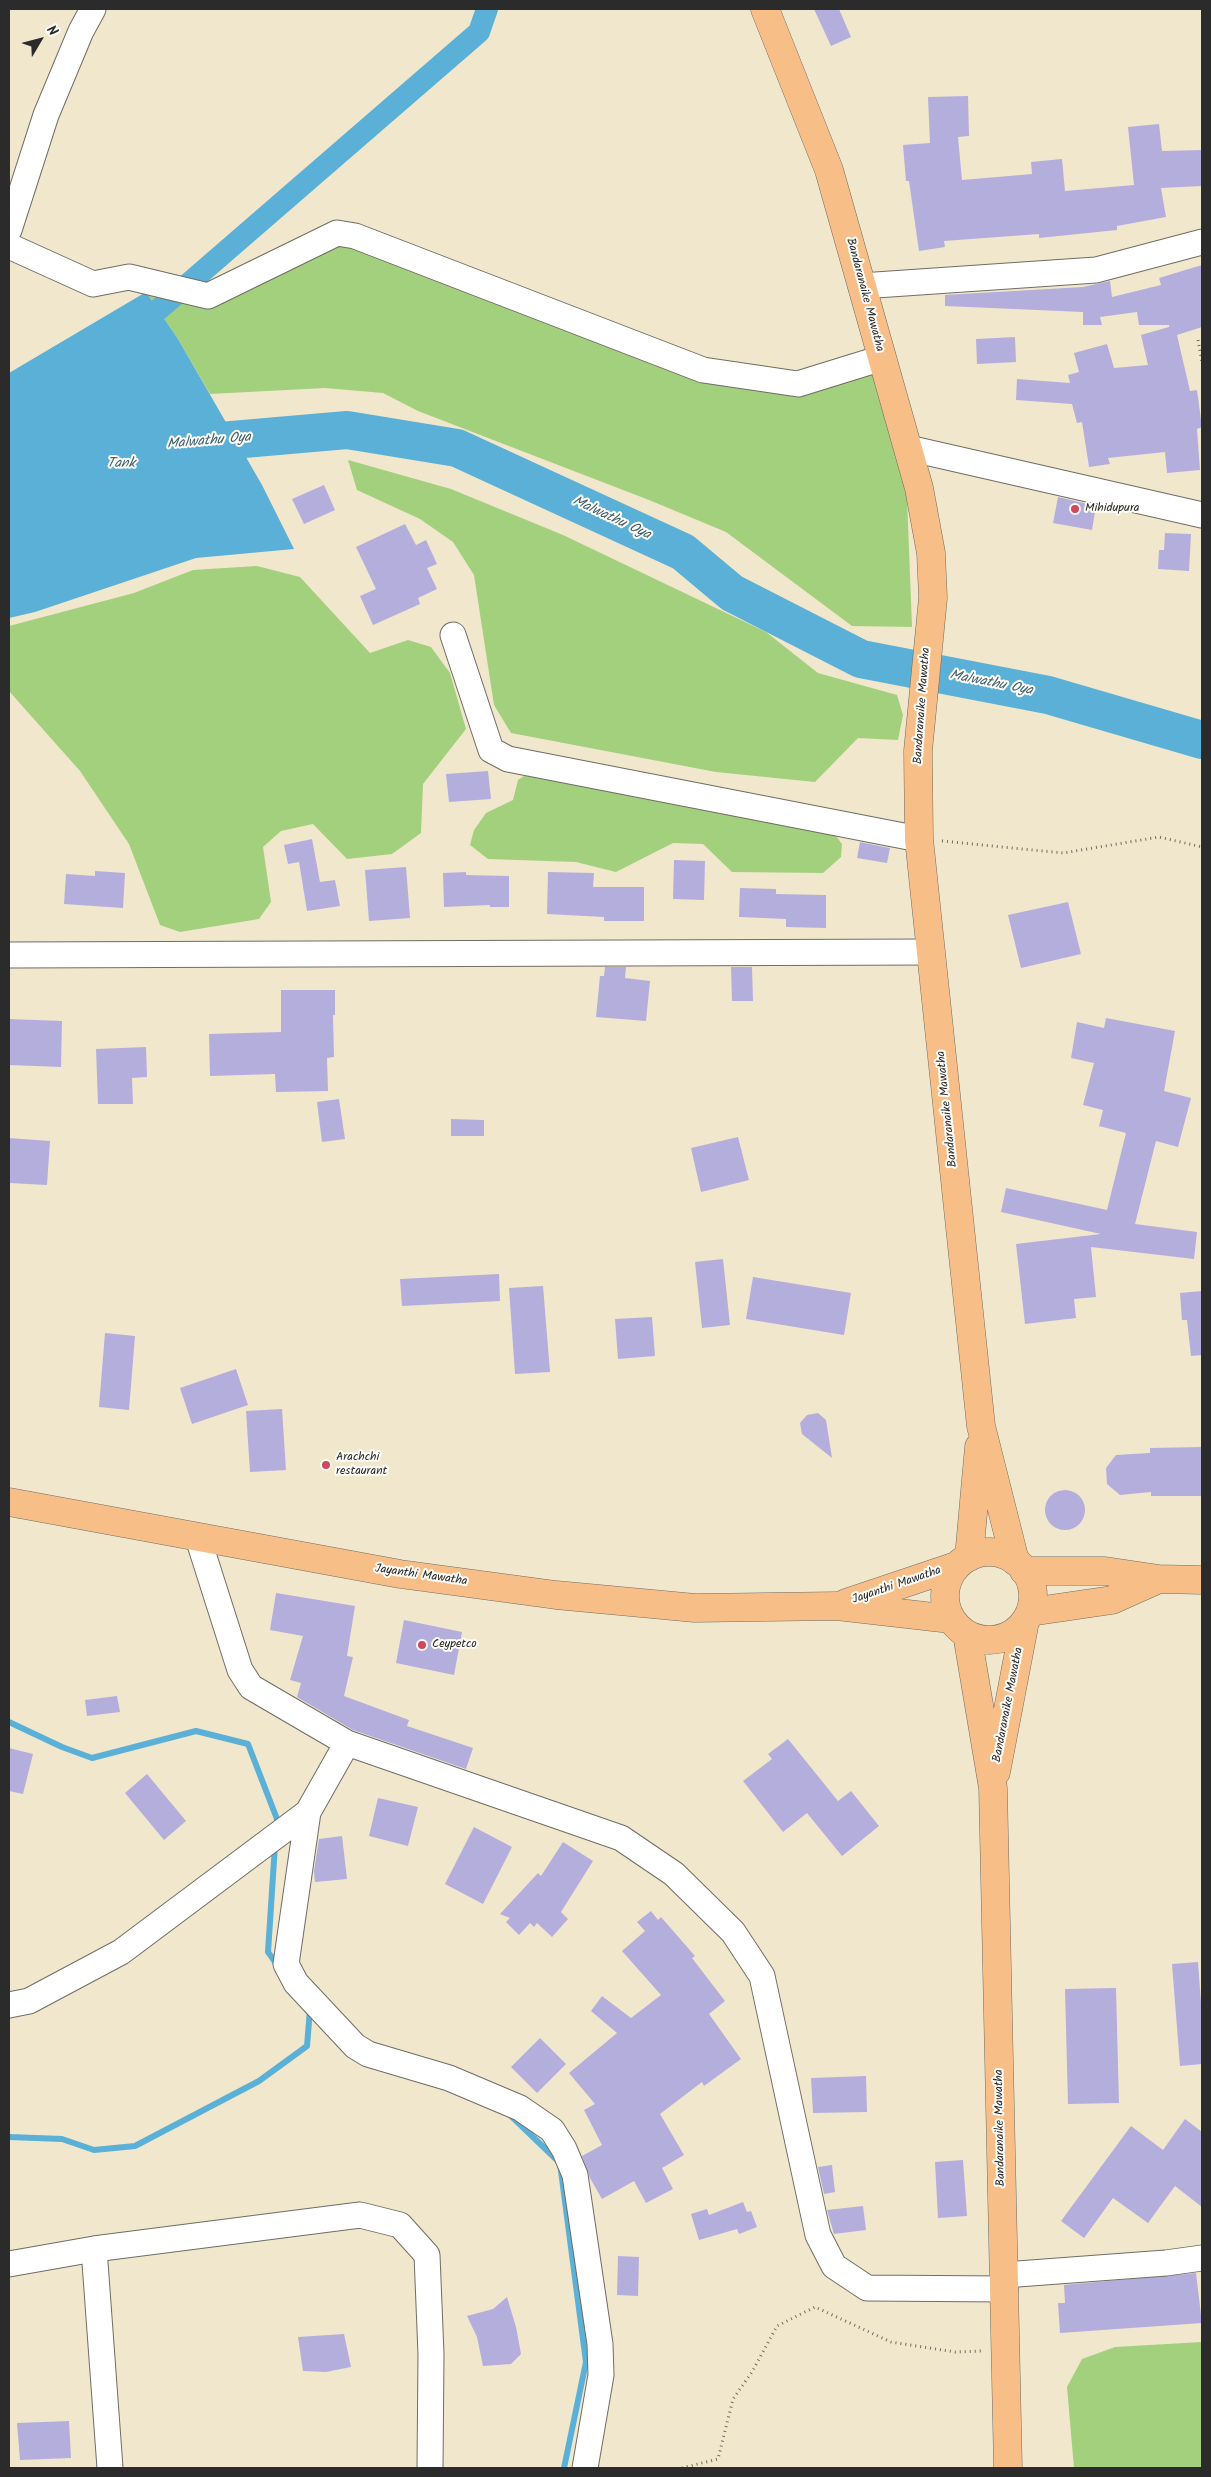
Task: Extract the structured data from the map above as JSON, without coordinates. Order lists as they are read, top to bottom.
{
  "streets": {
    "main road": ["Bandaranaike Mawatha", "Jayanthi Mawatha"]
  },
  "crossings": [
    ["Bandaranaike Mawatha", "Jayanthi Mawatha"]
  ],
  "water": ["Malwathu Oya", "Tank"],
  "places": ["Mihidupura", "Arachchi restaurant", "Ceypetco"],
  "north": "top right"
}
